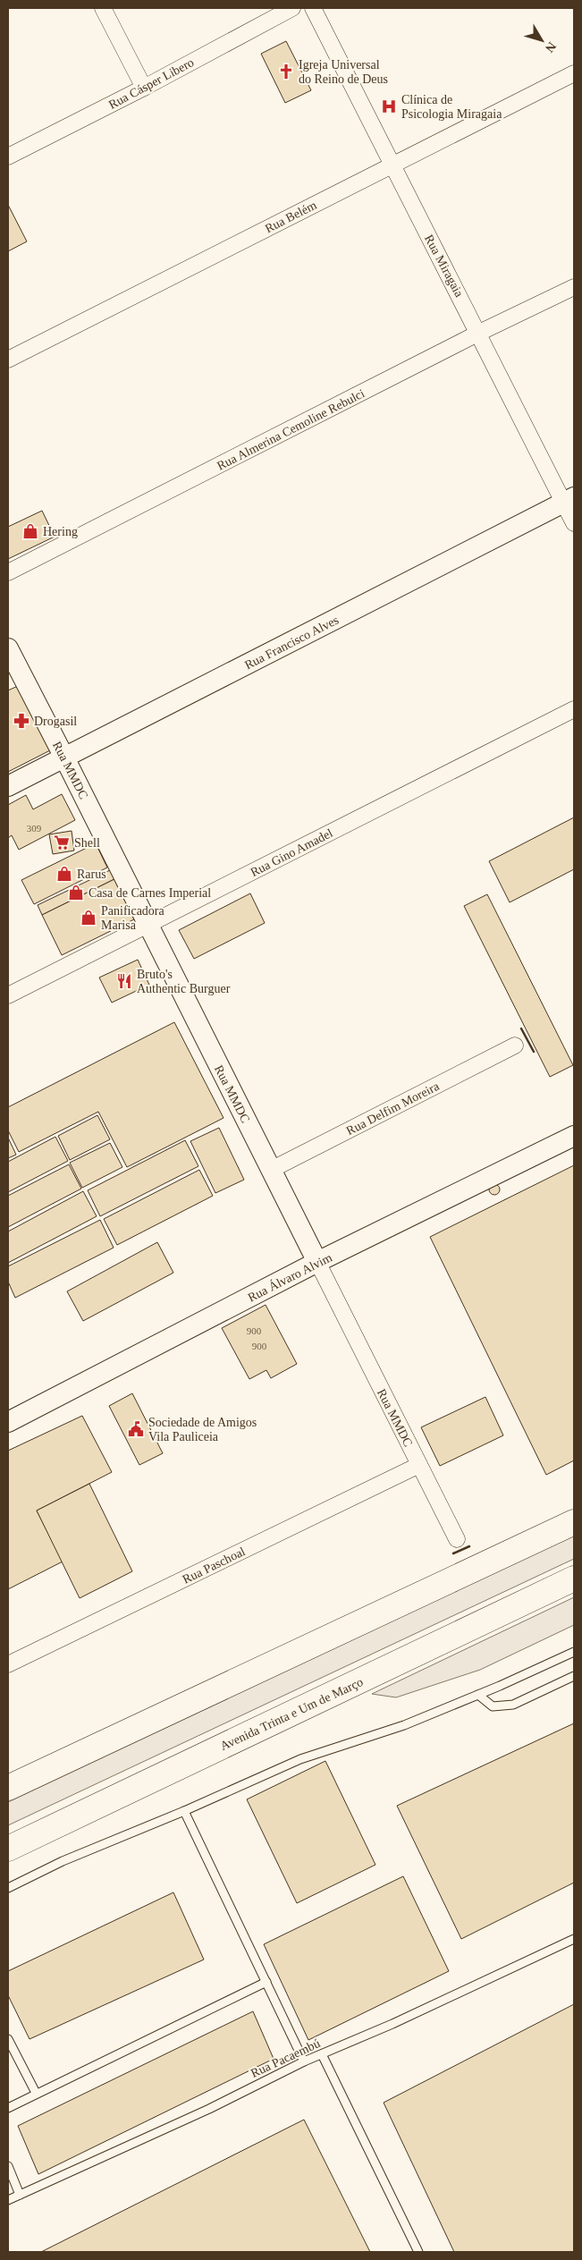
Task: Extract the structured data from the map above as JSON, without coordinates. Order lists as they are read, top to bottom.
{
  "streets": {
    "main road": ["Avenida Trinta e Um de Março"],
    "street": [
      "Rua Cásper Libero",
      "Rua Belém",
      "Rua Miragaia",
      "Rua Almerina Cemoline Rebulci",
      "Rua Francisco Alves",
      "Rua MMDC",
      "Rua Gino Amadel",
      "Rua Delfim Moreira",
      "Rua Álvaro Alvim",
      "Rua Paschoal"
    ],
    "lane": ["Rua Pacaembú"]
  },
  "crossings": [
    ["Rua Belém", "Rua Miragaia"],
    ["Rua Miragaia", "Rua Almerina Cemoline Rebulci"],
    ["Rua Miragaia", "Rua Francisco Alves"],
    ["Rua Francisco Alves", "Rua MMDC"],
    ["Rua MMDC", "Rua Gino Amadel"],
    ["Rua MMDC", "Rua Delfim Moreira"],
    ["Rua MMDC", "Rua Álvaro Alvim"],
    ["Rua MMDC", "Rua Paschoal"]
  ],
  "places": {
    "church": ["Igreja Universal do Reino de Deus"],
    "hospital": ["Clínica de Psicologia Miragaia"],
    "shop": [
      "Hering",
      "Rarus",
      "Casa de Carnes Imperial",
      "Panificadora Marisa"
    ],
    "pharmacy": ["Drogasil"],
    "supermarket": ["Shell"],
    "restaurant": ["Bruto's Authentic Burguer"],
    "public building": ["Sociedade de Amigos Vila Pauliceia"]
  },
  "house_numbers": ["309", "900", "900"],
  "north": "bottom right"
}
